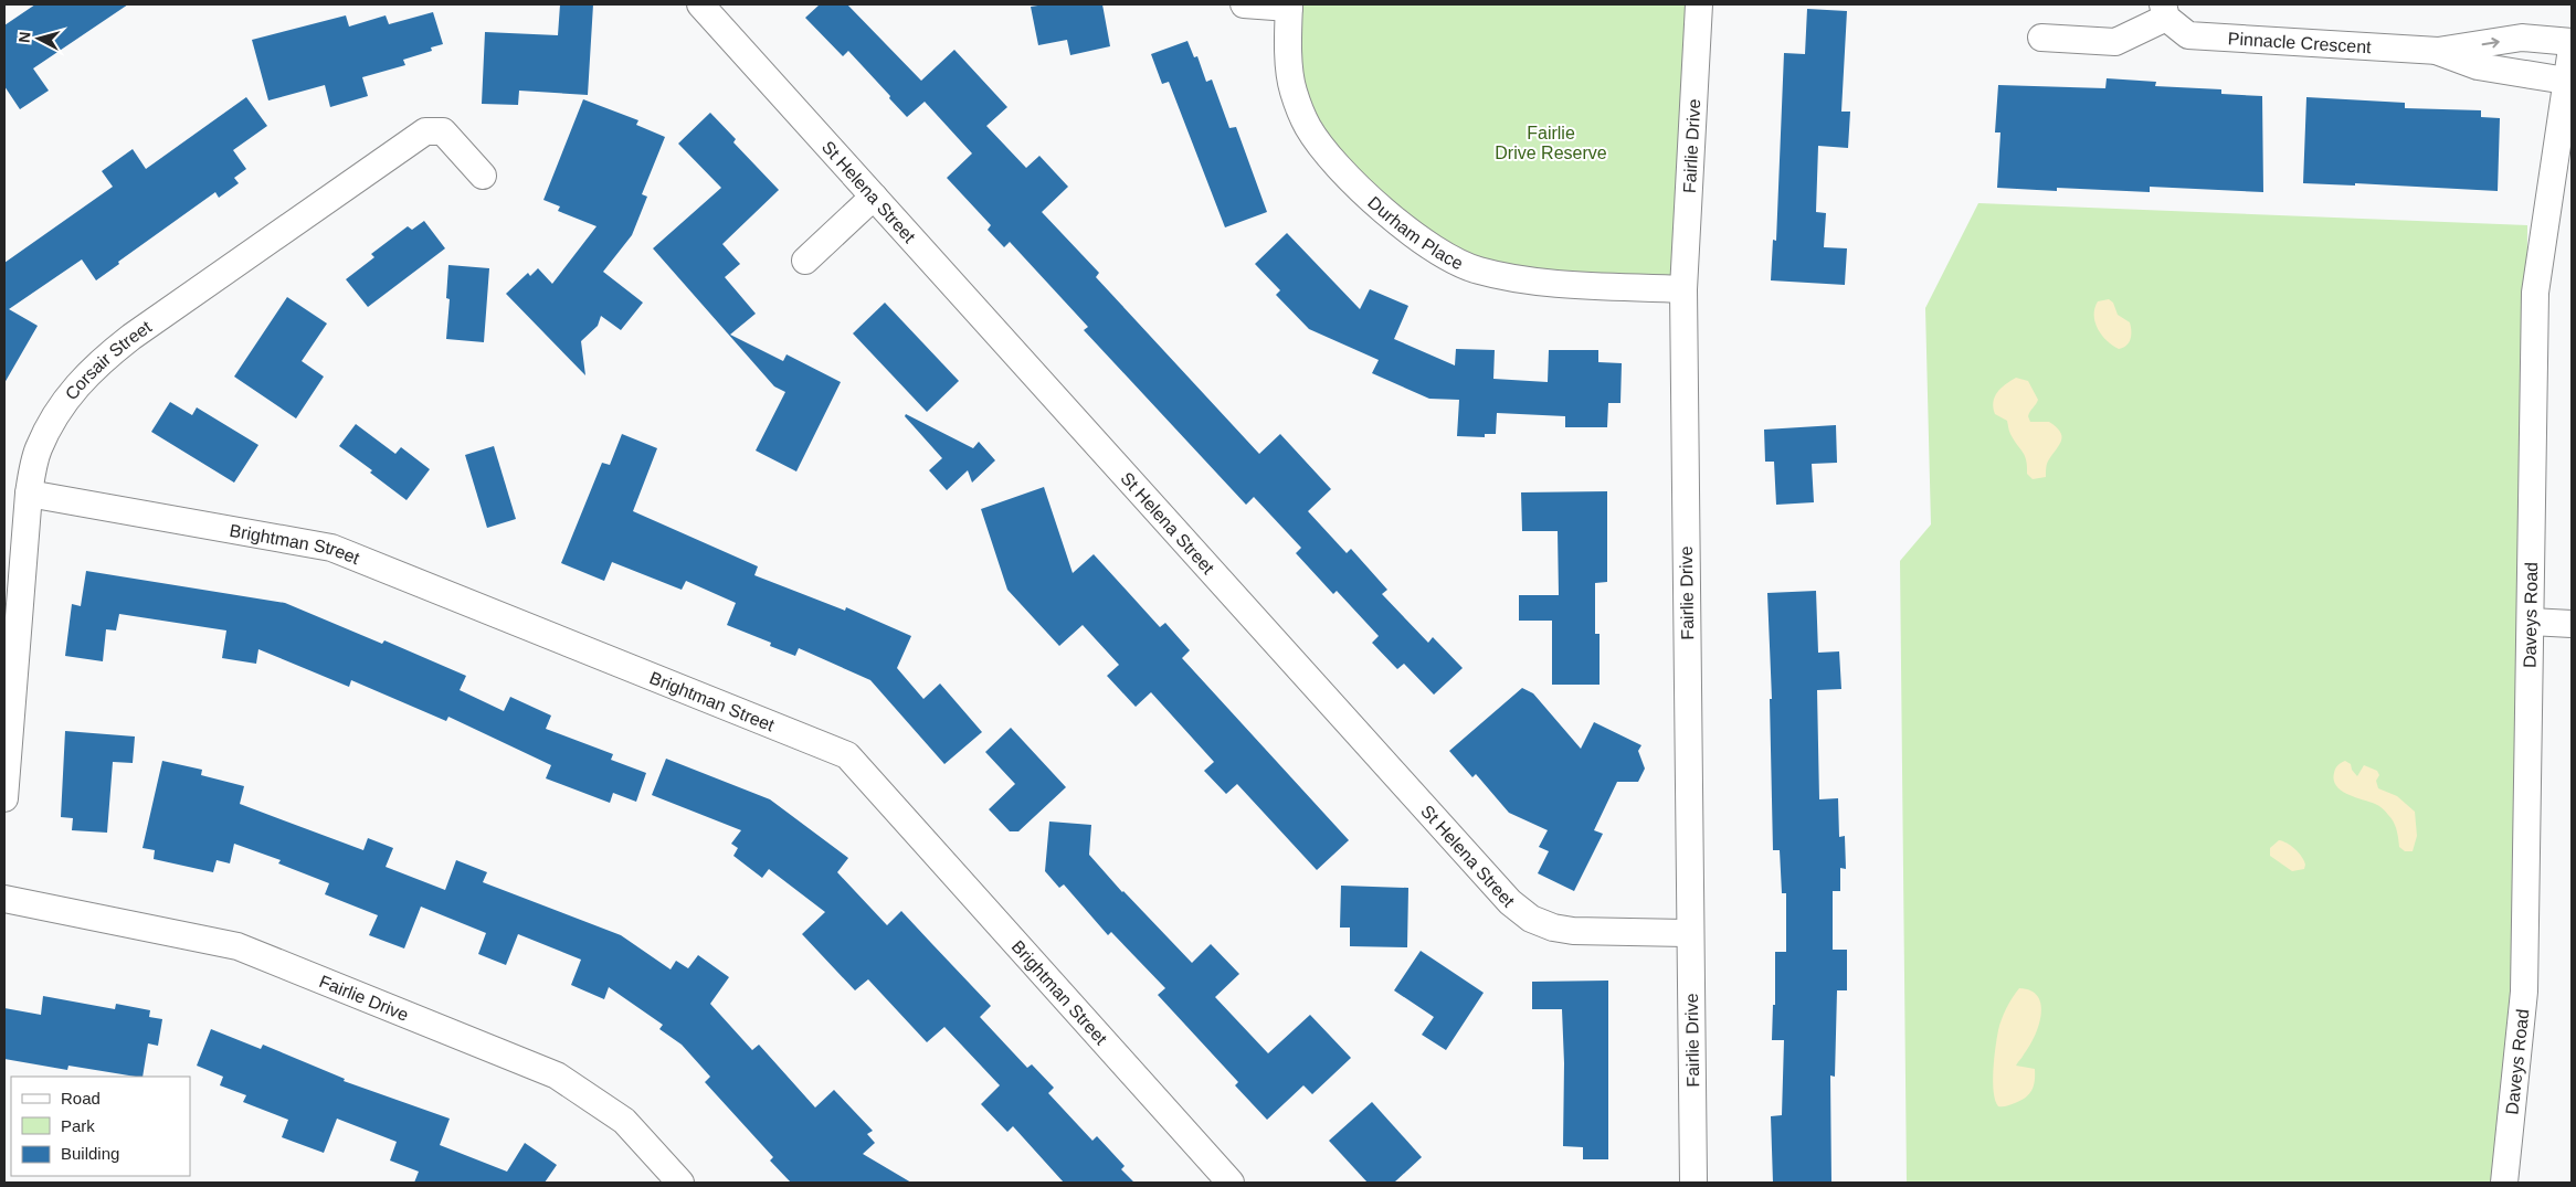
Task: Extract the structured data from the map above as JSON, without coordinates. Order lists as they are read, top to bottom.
{
  "streets": {
    "street": [
      "Pinnacle Crescent",
      "Fairlie Drive",
      "St Helena Street",
      "Durham Place",
      "Corsair Street",
      "Brightman Street",
      "Daveys Road"
    ]
  },
  "crossings": [
    ["Pinnacle Crescent", "Daveys Road"],
    ["Fairlie Drive", "St Helena Street"],
    ["Fairlie Drive", "Durham Place"],
    ["Corsair Street", "Brightman Street"]
  ],
  "parks": ["Fairlie Drive Reserve"],
  "legend": ["Road", "Park", "Building"],
  "north": "left"
}
